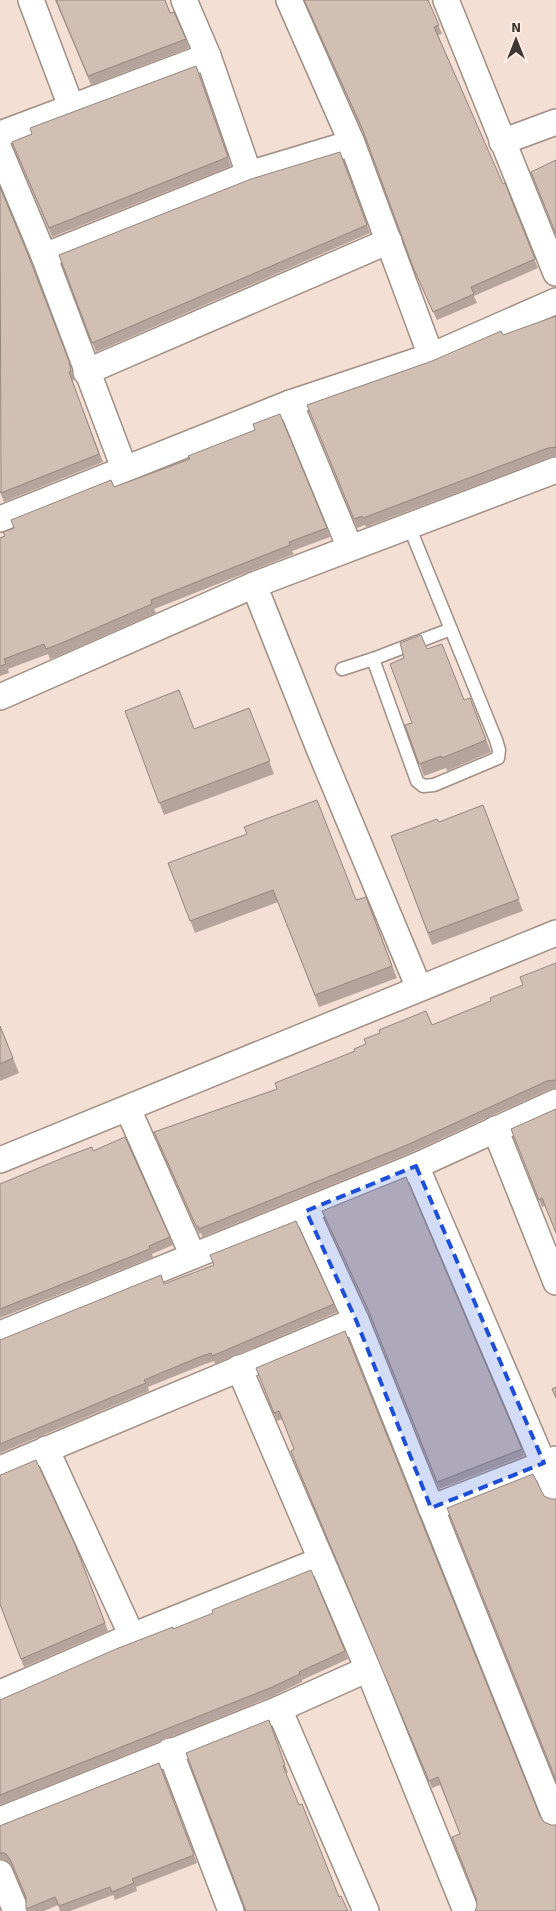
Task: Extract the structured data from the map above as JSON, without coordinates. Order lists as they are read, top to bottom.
{
  "north": "top"
}
